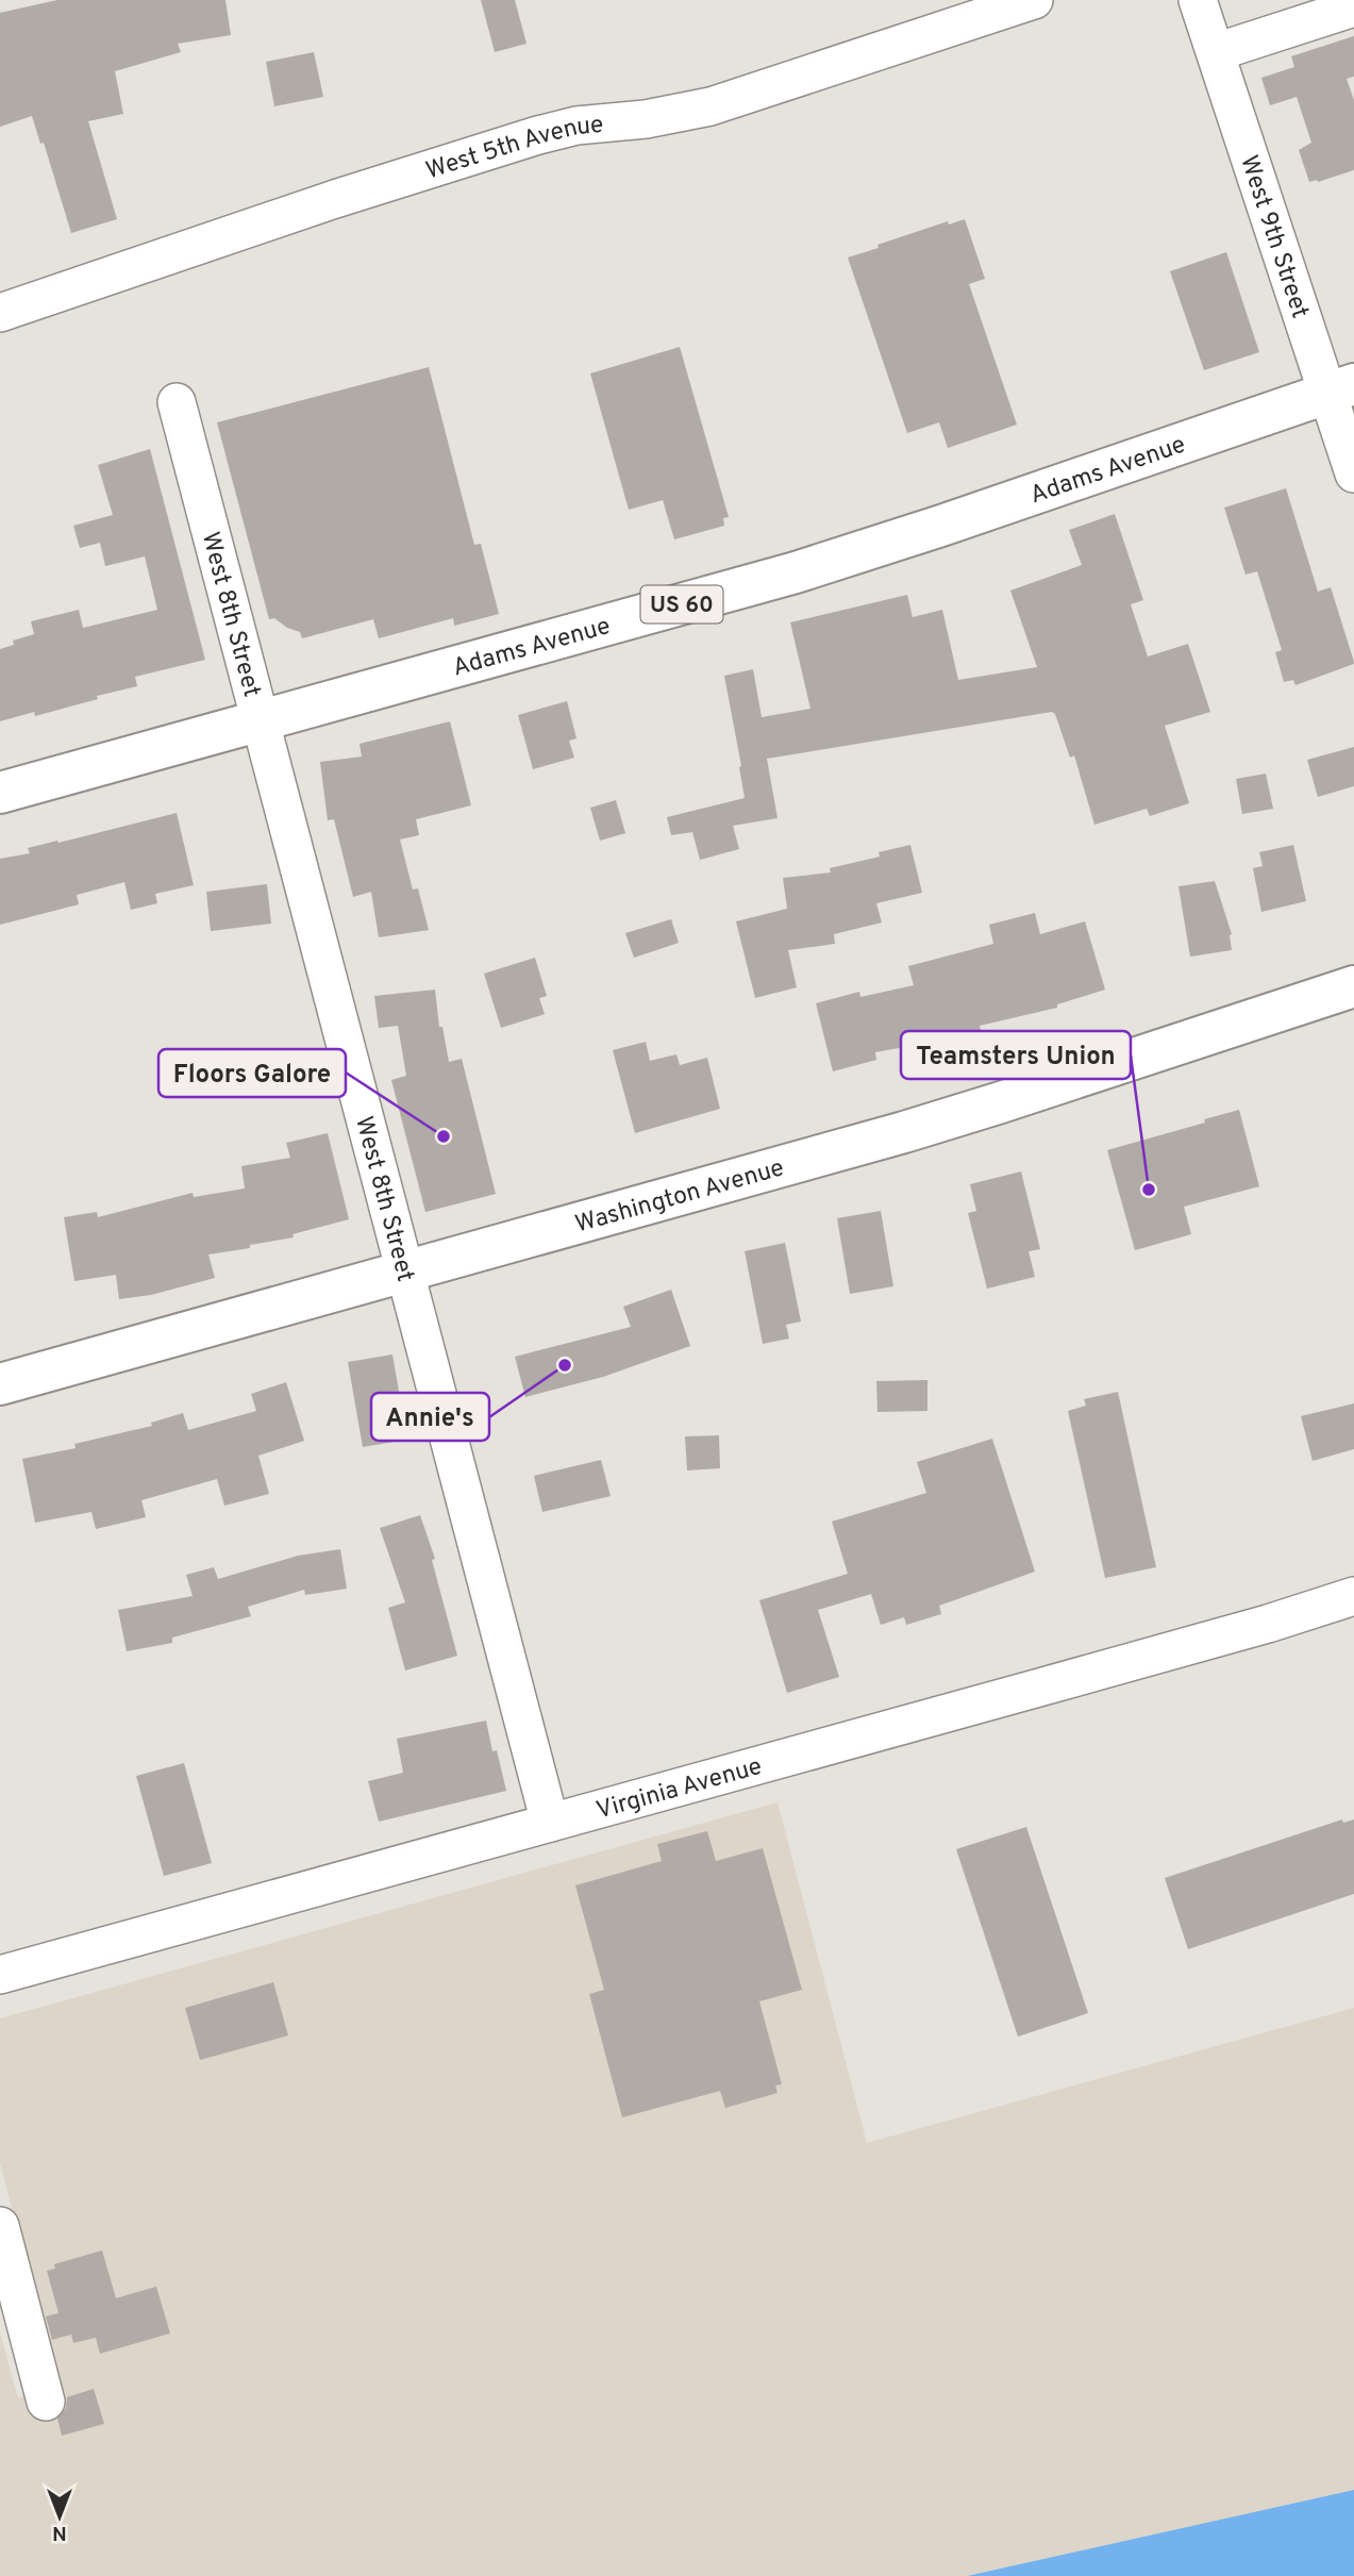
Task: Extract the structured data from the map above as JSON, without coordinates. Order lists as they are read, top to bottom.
{
  "streets": {
    "main road": ["Adams Avenue", "US 60", "Washington Avenue"],
    "street": [
      "West 5th Avenue",
      "West 9th Street",
      "West 8th Street",
      "Virginia Avenue"
    ]
  },
  "crossings": [
    ["West 9th Street", "Adams Avenue"],
    ["Adams Avenue", "West 8th Street"],
    ["West 8th Street", "Washington Avenue"],
    ["West 8th Street", "Virginia Avenue"]
  ],
  "places": ["Floors Galore", "Teamsters Union", "Annie's"],
  "north": "bottom"
}
